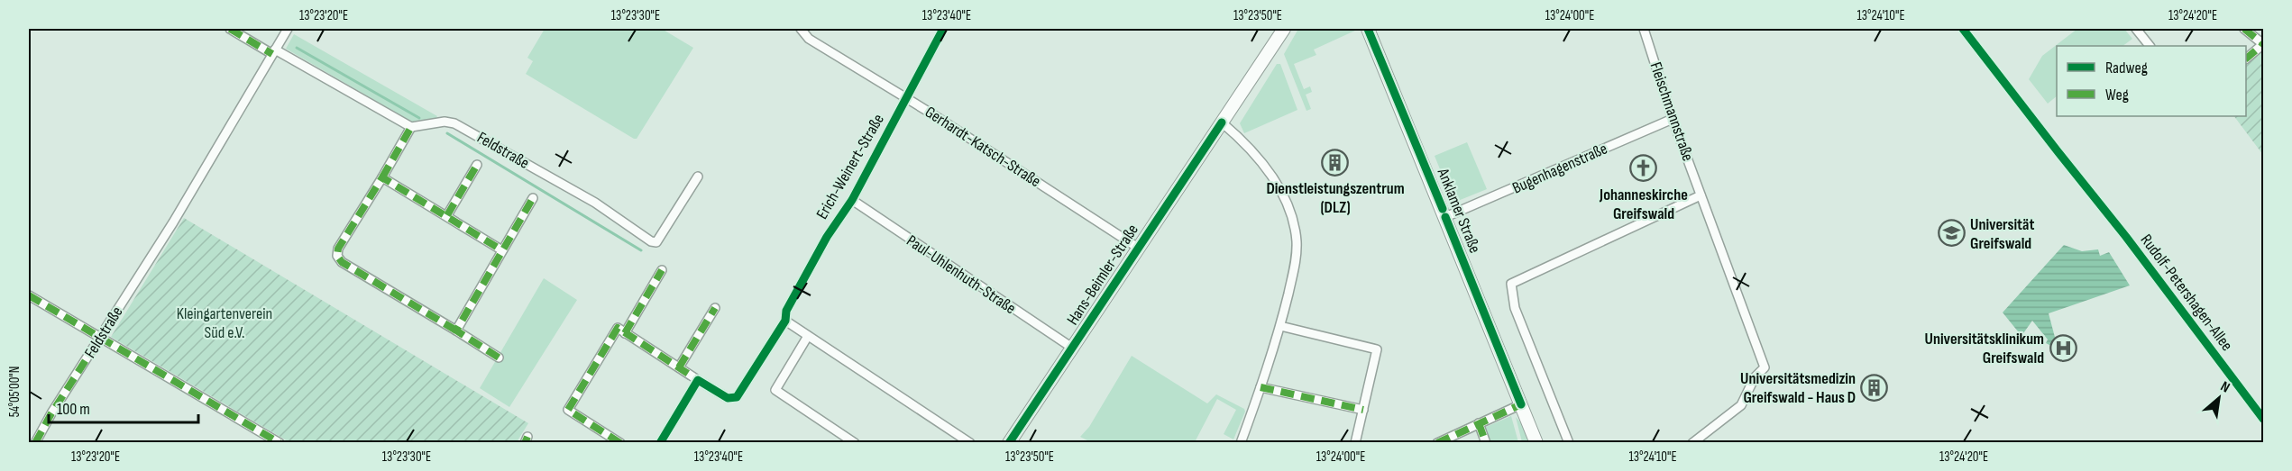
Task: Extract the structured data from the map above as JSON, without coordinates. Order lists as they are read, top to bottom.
{
  "streets": {
    "main road": ["Anklamer Straße", "Hans-Beimler-Straße"],
    "street": [
      "Fleischmannstraße",
      "Gerhardt-Katsch-Straße",
      "Feldstraße",
      "Erich-Weinert-Straße",
      "Bugenhagenstraße",
      "Paul-Uhlenhuth-Straße"
    ],
    "cycle path": ["Rudolf-Petershagen-Allee"]
  },
  "crossings": [
    ["Fleischmannstraße", "Bugenhagenstraße"],
    ["Gerhardt-Katsch-Straße", "Erich-Weinert-Straße"],
    ["Gerhardt-Katsch-Straße", "Hans-Beimler-Straße"],
    ["Erich-Weinert-Straße", "Paul-Uhlenhuth-Straße"],
    ["Bugenhagenstraße", "Anklamer Straße"],
    ["Paul-Uhlenhuth-Straße", "Hans-Beimler-Straße"]
  ],
  "parks": ["Kleingartenverein Süd e.V."],
  "places": {
    "building": ["Dienstleistungszentrum (DLZ)", "Universitätsmedizin Greifswald - Haus D"],
    "church": ["Johanneskirche Greifswald"],
    "school or university": ["Universität Greifswald"],
    "hospital": ["Universitätsklinikum Greifswald"]
  },
  "legend": ["Radweg", "Weg"],
  "scale_bar": "100 m",
  "north": "top right",
  "coordinates": [
    "13°23'20\"E",
    "13°23'30\"E",
    "13°23'40\"E",
    "13°23'50\"E",
    "13°24'00\"E",
    "13°24'10\"E",
    "13°24'20\"E",
    "54°05'00\"N"
  ]
}
